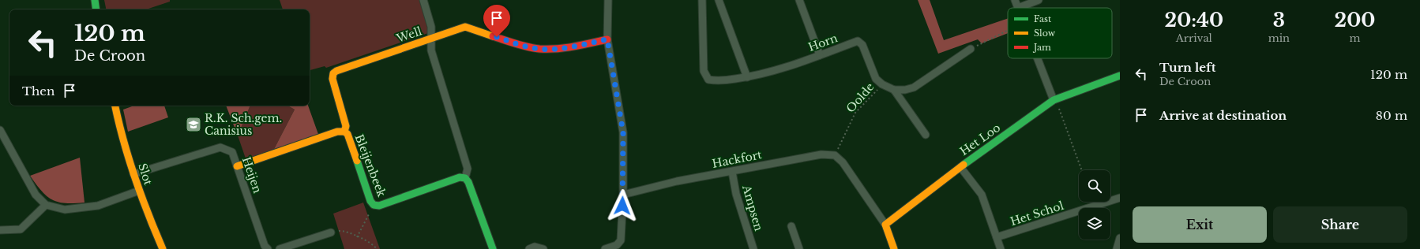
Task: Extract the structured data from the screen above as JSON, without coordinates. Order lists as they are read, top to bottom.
{
  "streets": {
    "street": [
      "Well",
      "Horn",
      "Het Loo",
      "Hackfort",
      "Bleijenbeek",
      "Slot",
      "Heijen",
      "Ampsen",
      "Het Schol"
    ],
    "path": ["Oolde"]
  },
  "crossings": [
    ["Well", "Bleijenbeek"],
    ["Horn", "Oolde"],
    ["Oolde", "Hackfort"],
    ["Hackfort", "Ampsen"],
    ["Bleijenbeek", "Heijen"],
    ["Slot", "Heijen"]
  ],
  "places": {
    "school or university": ["R.K. Sch.gem. Canisius"]
  },
  "legend": ["Fast", "Slow", "Jam"],
  "page": {
    "eta": [
      "20:40",
      "Arrival",
      "3",
      "min",
      "200",
      "m"
    ],
    "turn": ["120 m", "De Croon"],
    "list": [
      {
        "name": "Turn left",
        "note": "De Croon",
        "value": "120 m"
      },
      {
        "name": "Arrive at destination",
        "value": "80 m"
      }
    ],
    "then": "Then",
    "buttons": ["Exit", "Share"]
  }
}
